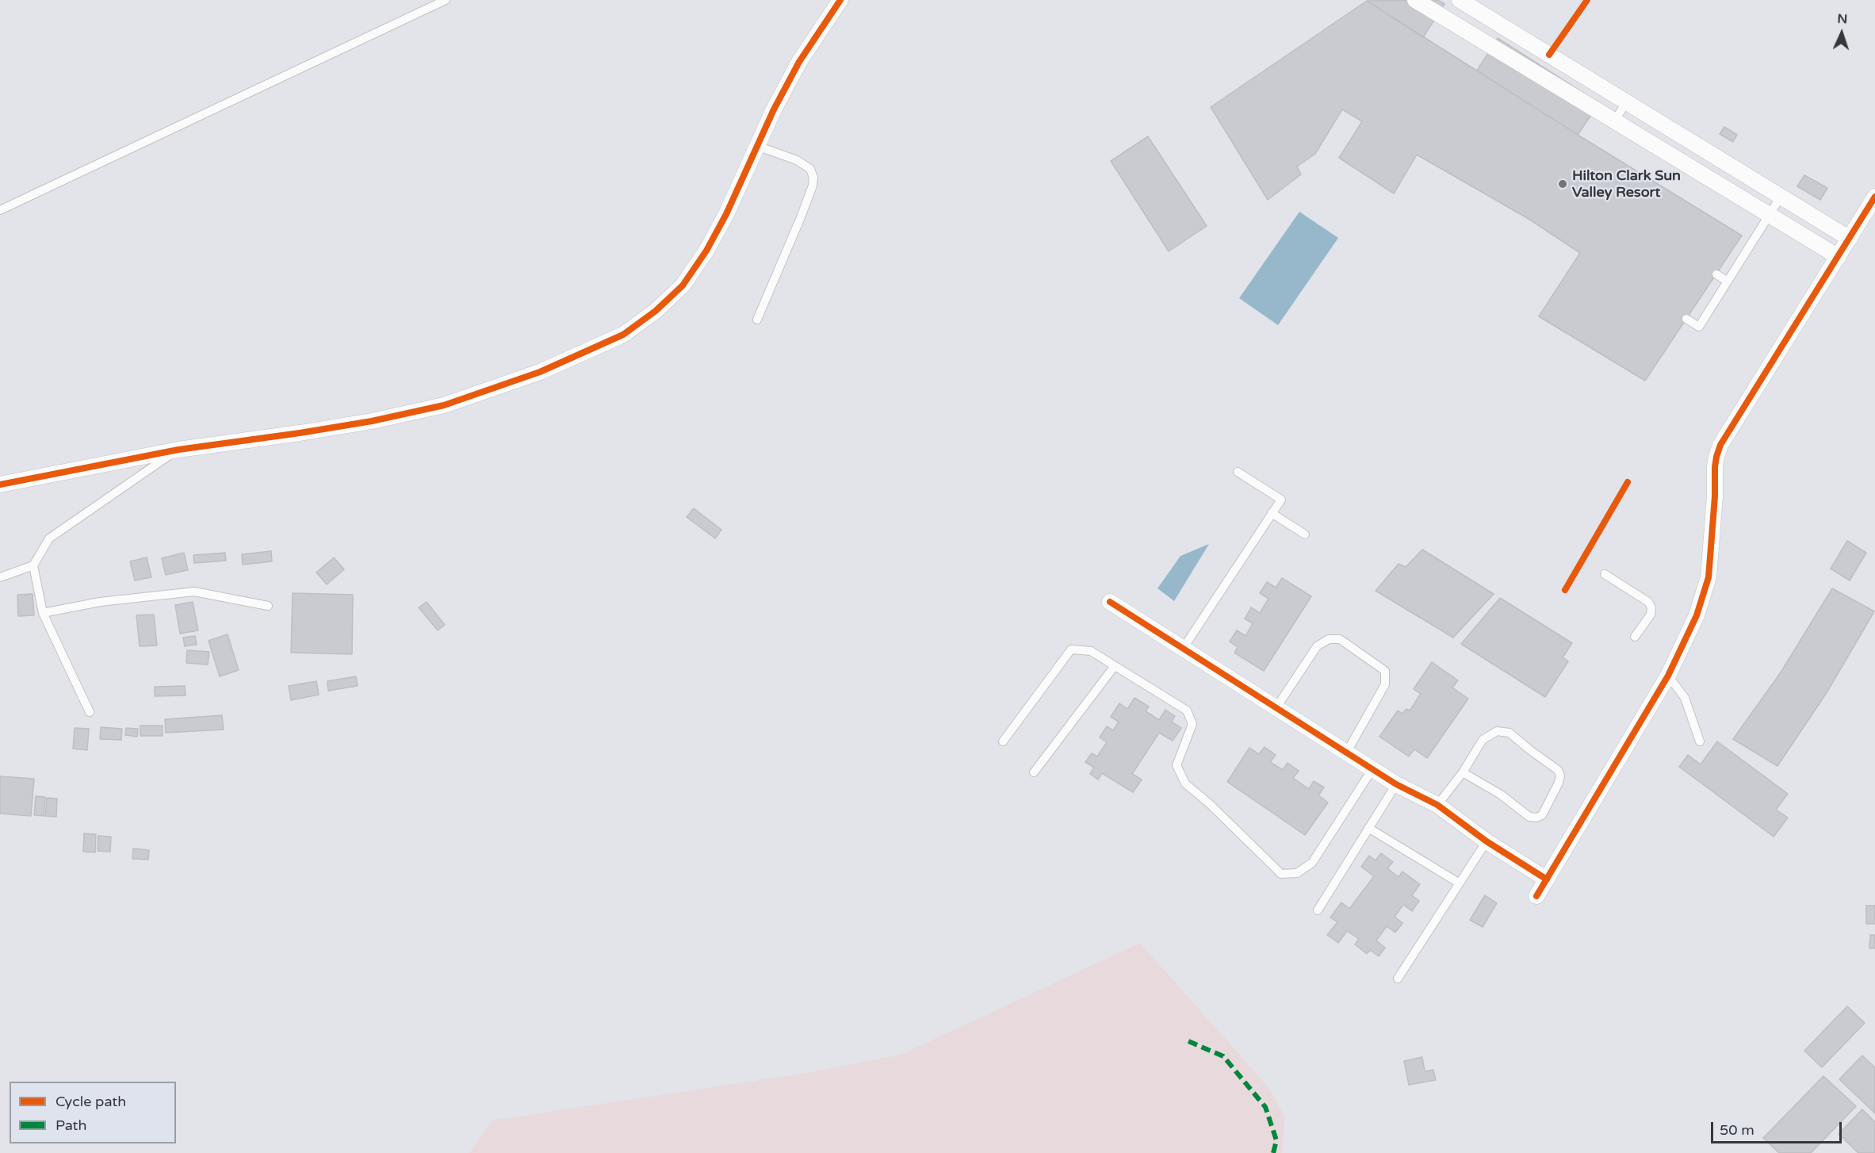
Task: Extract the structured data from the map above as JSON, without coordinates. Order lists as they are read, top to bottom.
{
  "places": ["Hilton Clark Sun Valley Resort"],
  "legend": ["Cycle path", "Path"],
  "scale_bar": "50 m",
  "north": "top"
}
